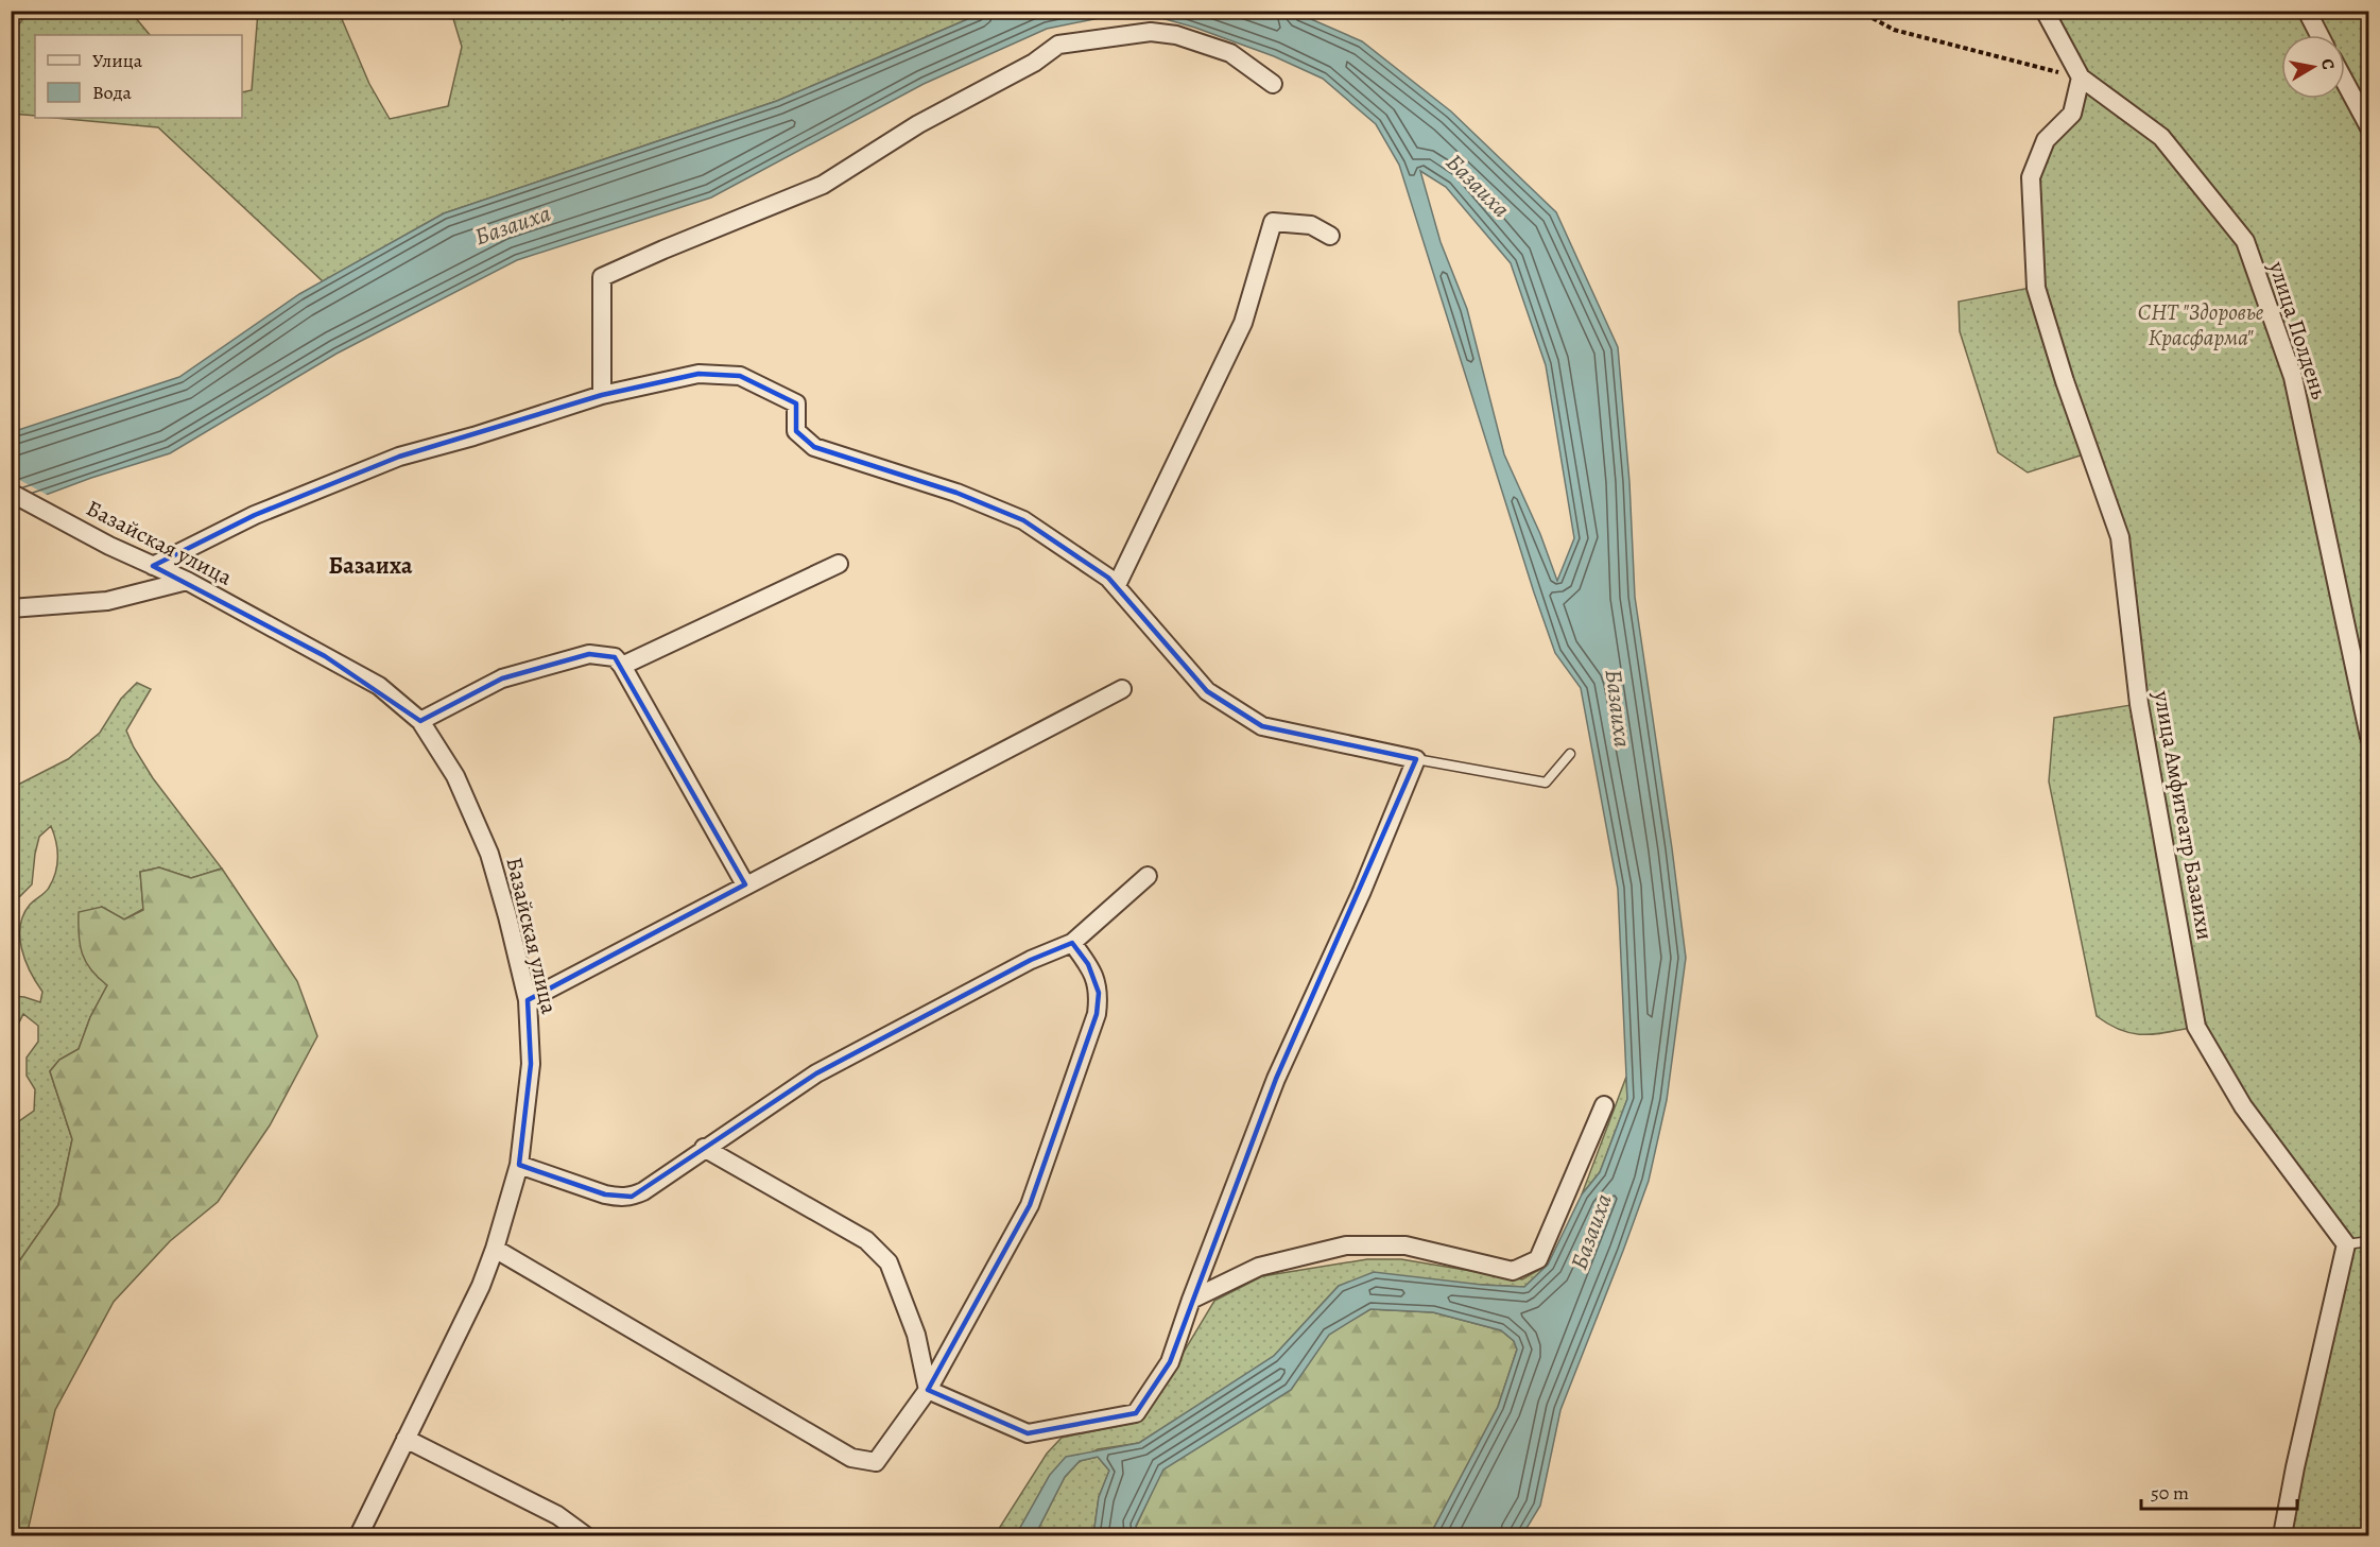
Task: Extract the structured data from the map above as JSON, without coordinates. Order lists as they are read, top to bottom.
{
  "streets": {
    "street": ["улица Полдень", "Базайская улица", "улица Амфитеатр Базаихи"]
  },
  "crossings": [
    ["улица Полдень", "улица Амфитеатр Базаихи"]
  ],
  "districts": ["Базаиха"],
  "water": ["Базаиха"],
  "parks": ["СНТ \"Здоровье Красфарма\""],
  "legend": ["Улица", "Вода"],
  "scale_bar": "50 m",
  "north": "right"
}
